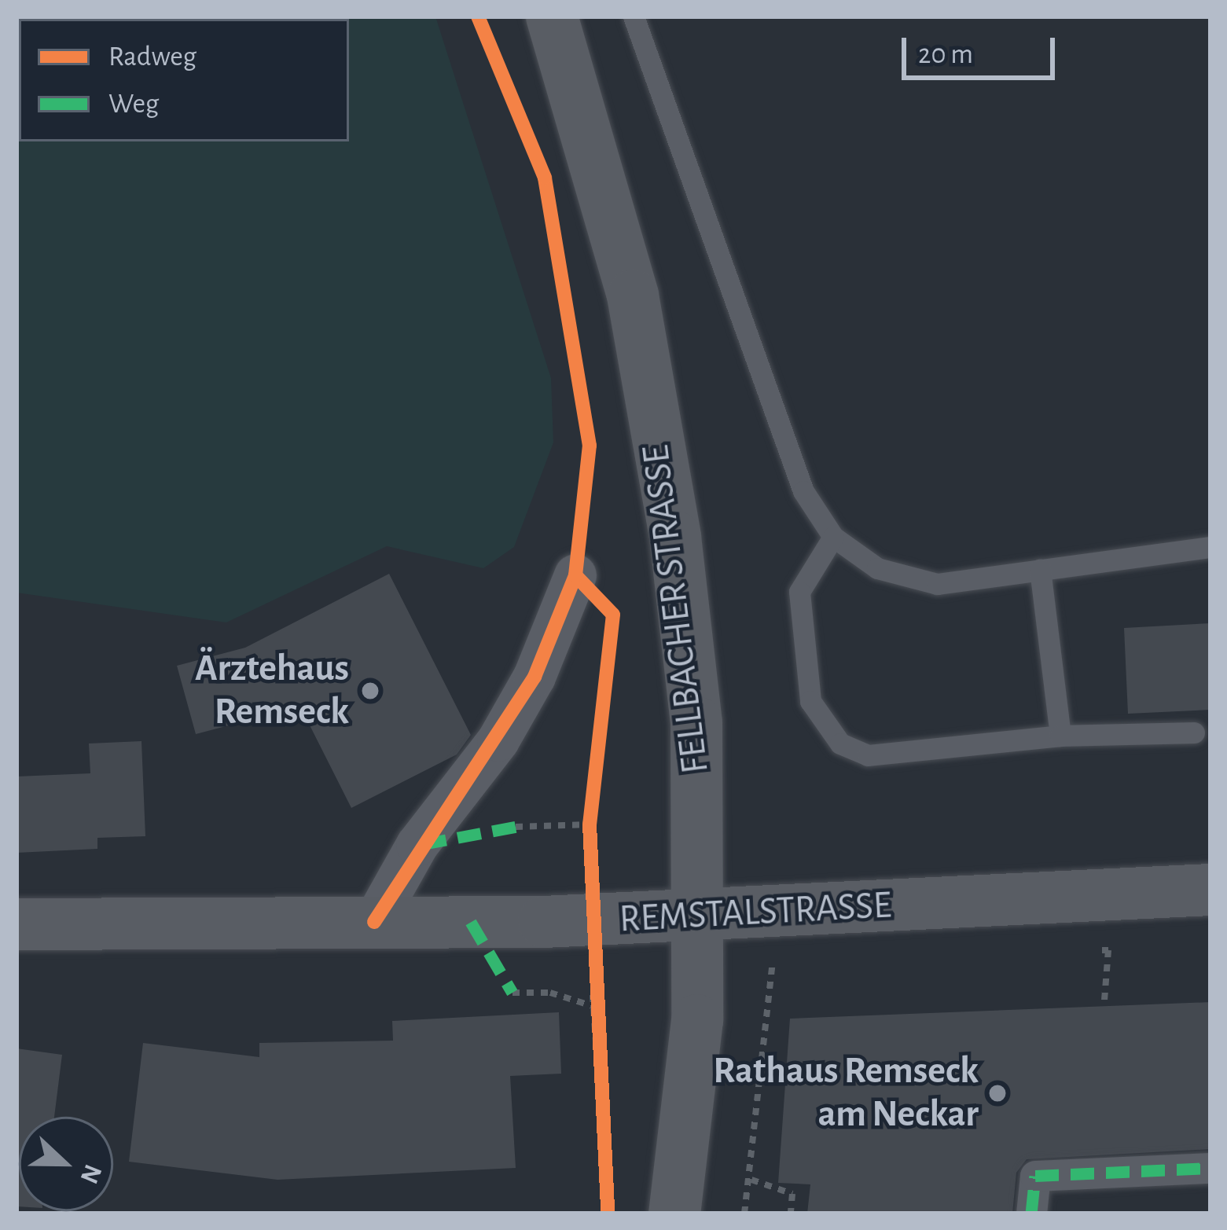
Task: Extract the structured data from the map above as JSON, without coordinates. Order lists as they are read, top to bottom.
{
  "streets": {
    "main road": ["FELLBACHER STRASSE", "REMSTALSTRASSE"]
  },
  "crossings": [
    ["FELLBACHER STRASSE", "REMSTALSTRASSE"]
  ],
  "places": ["Ärztehaus Remseck", "Rathaus Remseck am Neckar"],
  "legend": ["Radweg", "Weg"],
  "scale_bar": "20 m",
  "north": "right"
}
